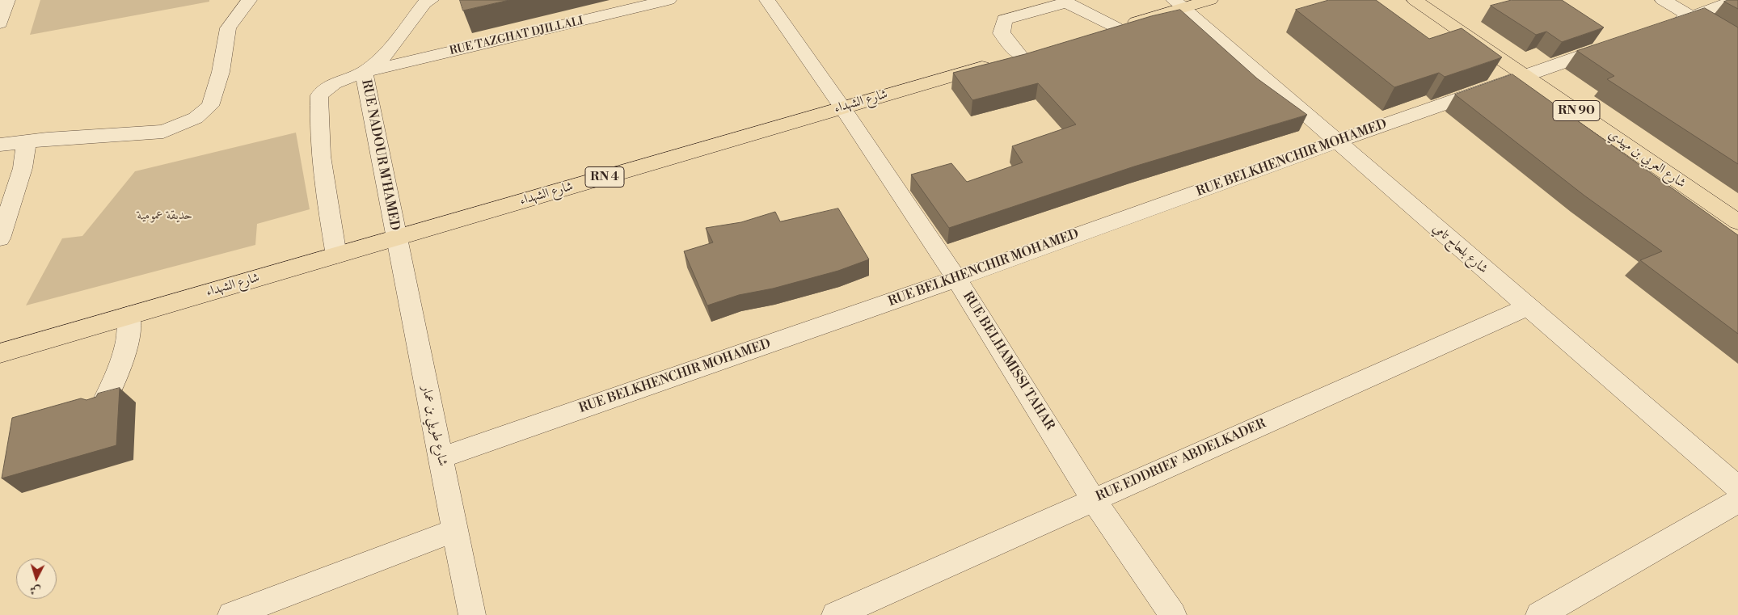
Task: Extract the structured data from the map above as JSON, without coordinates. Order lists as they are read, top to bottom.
{
  "streets": {
    "main road": [
      "شارع الشهداء",
      "RN 90",
      "شارع العربي بن مهيدي",
      "RN 4"
    ],
    "street": [
      "RUE TAZGHAT DJILLALI",
      "RUE NADOUR M'HAMED",
      "RUE BELKHENCHIR MOHAMED",
      "شارع بلحاج تامي",
      "RUE BELHAMISSI TAHAR",
      "شارع طويلي بن عمار",
      "RUE EDDRIEF ABDELKADER"
    ]
  },
  "crossings": [
    ["RUE TAZGHAT DJILLALI", "RUE NADOUR M'HAMED"],
    ["شارع الشهداء", "RUE NADOUR M'HAMED"],
    ["شارع الشهداء", "RUE BELHAMISSI TAHAR"],
    ["شارع الشهداء", "شارع طويلي بن عمار"],
    ["RUE NADOUR M'HAMED", "شارع طويلي بن عمار"],
    ["RUE BELKHENCHIR MOHAMED", "شارع العربي بن مهيدي"],
    ["RUE BELKHENCHIR MOHAMED", "شارع بلحاج تامي"],
    ["RUE BELKHENCHIR MOHAMED", "RUE BELHAMISSI TAHAR"],
    ["RUE BELKHENCHIR MOHAMED", "شارع طويلي بن عمار"],
    ["شارع بلحاج تامي", "RUE EDDRIEF ABDELKADER"],
    ["RUE BELHAMISSI TAHAR", "RUE EDDRIEF ABDELKADER"]
  ],
  "parks": ["حديقة عمومية"],
  "north": "bottom"
}
